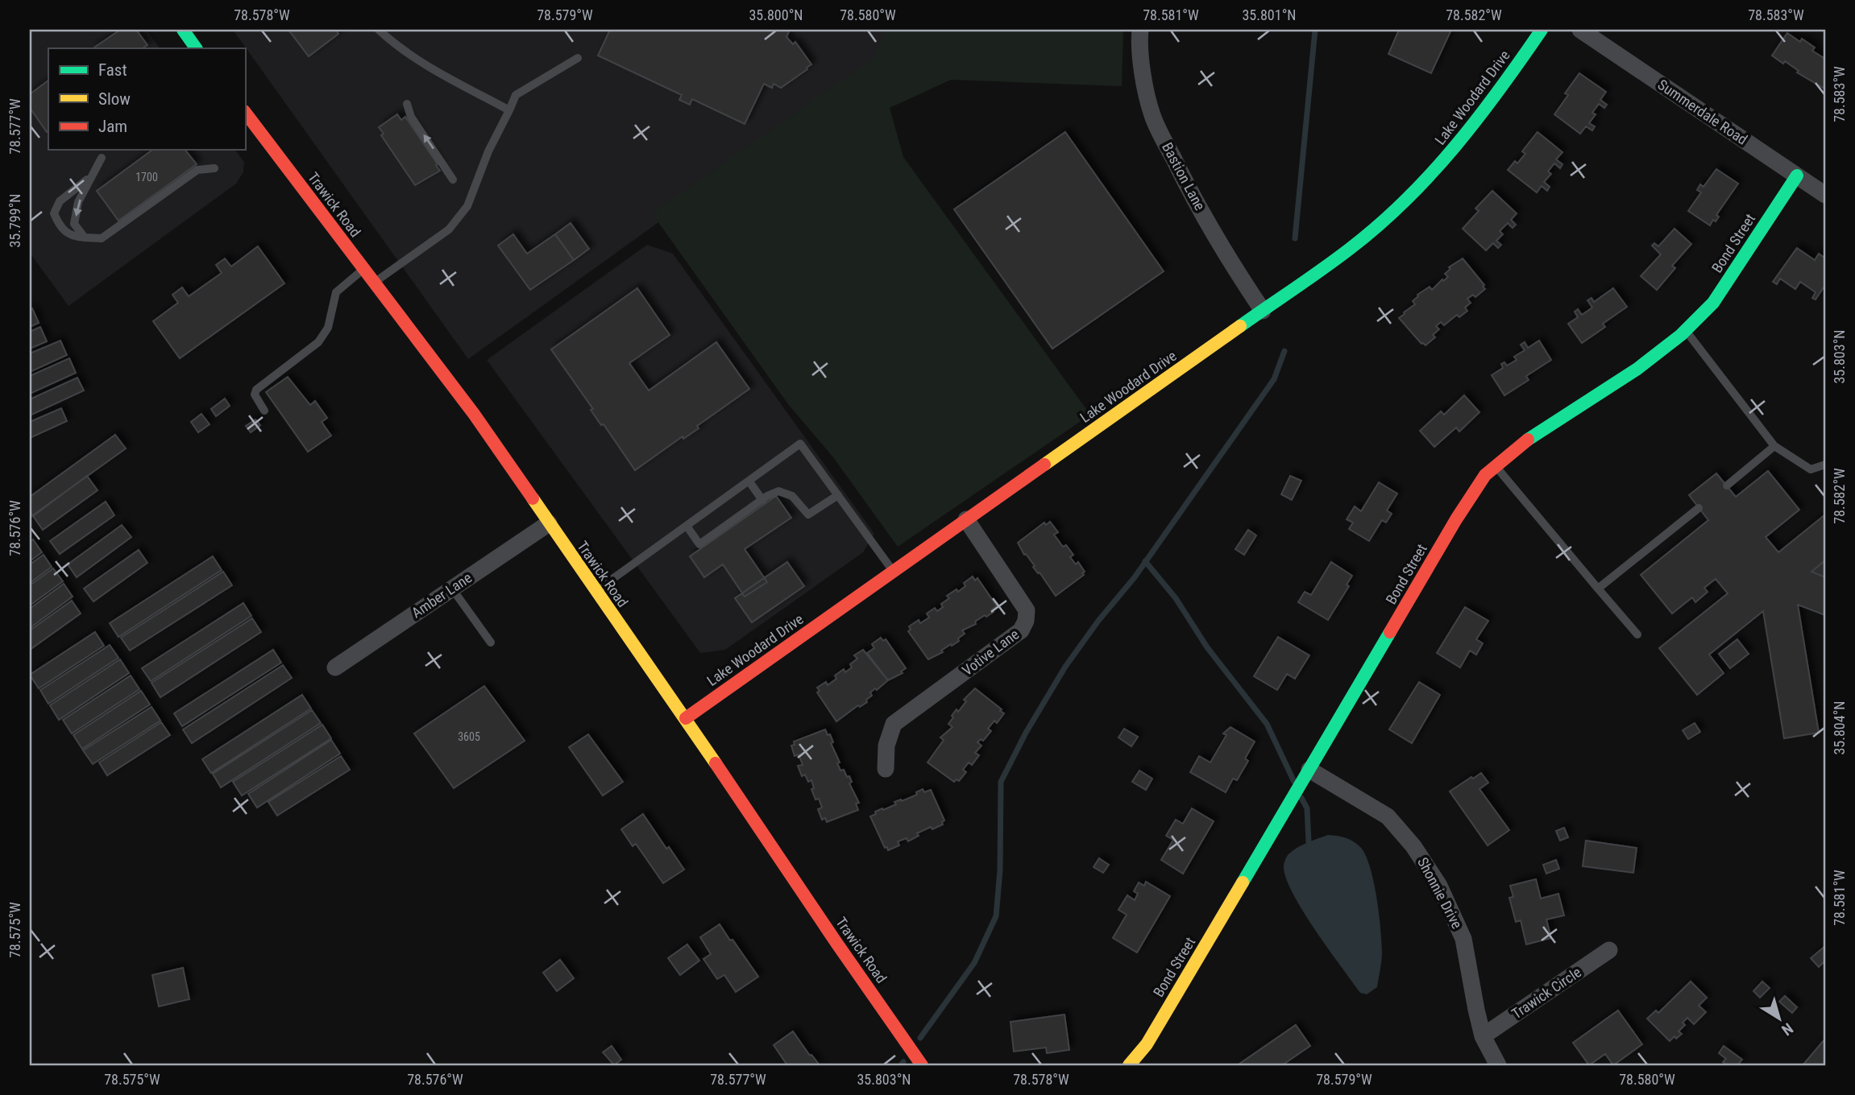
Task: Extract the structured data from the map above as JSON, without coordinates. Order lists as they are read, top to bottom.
{
  "streets": {
    "street": [
      "Lake Woodard Drive",
      "Summerdale Road",
      "Bastion Lane",
      "Trawick Road",
      "Bond Street",
      "Amber Lane",
      "Votive Lane",
      "Shonnie Drive",
      "Trawick Circle"
    ]
  },
  "crossings": [
    ["Lake Woodard Drive", "Bastion Lane"],
    ["Lake Woodard Drive", "Trawick Road"],
    ["Lake Woodard Drive", "Votive Lane"],
    ["Summerdale Road", "Bond Street"],
    ["Trawick Road", "Amber Lane"],
    ["Bond Street", "Shonnie Drive"],
    ["Shonnie Drive", "Trawick Circle"]
  ],
  "house_numbers": ["1700", "3605"],
  "legend": ["Fast", "Slow", "Jam"],
  "north": "bottom right",
  "coordinates": [
    "78.578°W",
    "78.579°W",
    "35.800°N",
    "78.580°W",
    "78.581°W",
    "35.801°N",
    "78.582°W",
    "78.583°W",
    "78.577°W",
    "35.799°N",
    "35.803°N",
    "78.576°W",
    "35.804°N",
    "78.575°W"
  ]
}
